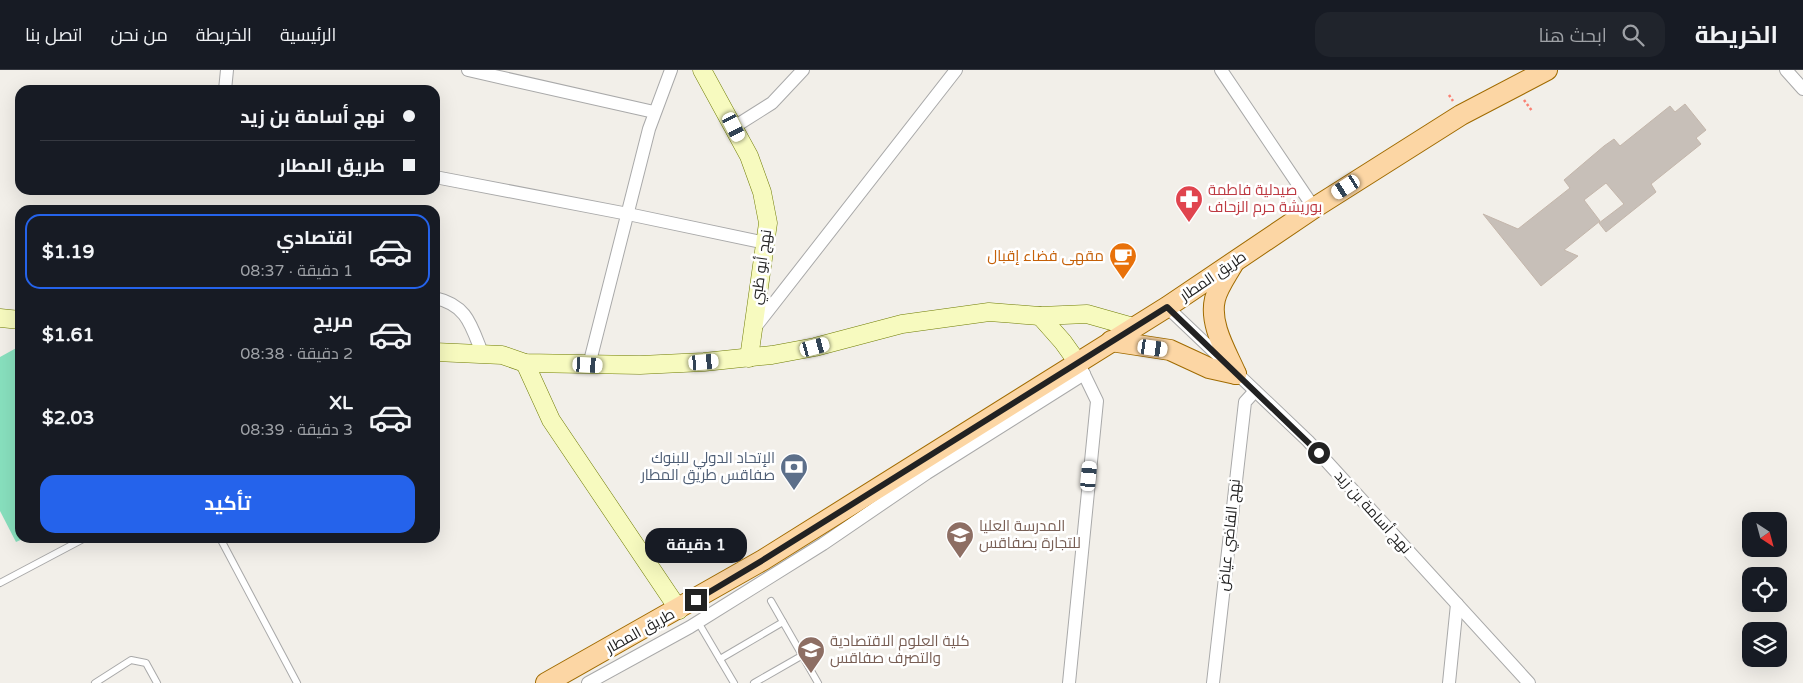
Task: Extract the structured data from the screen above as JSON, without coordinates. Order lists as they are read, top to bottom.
{
  "streets": {
    "main road": ["نهج أبو ظبي", "طريق المطار"],
    "street": ["نهج أسامة بن زيد", "نهج القاضي عياض"]
  },
  "crossings": [
    ["طريق المطار", "نهج أسامة بن زيد"],
    ["نهج أسامة بن زيد", "نهج القاضي عياض"]
  ],
  "places": {
    "pharmacy": ["صيدلية فاطمة بوريشة حرم الزحاف"],
    "cafe": ["مقهى فضاء إقبال"],
    "bank": ["الإتحاد الدولي للبنوك صفاقس طريق المطار"],
    "school or university": ["المدرسة العليا للتجارة بصفاقس", "كلية العلوم الاقتصادية والتصرف صفاقس"]
  },
  "north": "bottom right",
  "page": {
    "header": "الخريطة",
    "search": "ابحث هنا",
    "nav": [
      "الرئيسية",
      "الخريطة",
      "من نحن",
      "اتصل بنا"
    ],
    "banner": ["نهج أسامة بن زيد", "طريق المطار"],
    "list": [
      {
        "name": "اقتصادي",
        "note": "1 دقيقة · 08:37",
        "value": "$1.19"
      },
      {
        "name": "مريح",
        "note": "2 دقيقة · 08:38",
        "value": "$1.61"
      },
      {
        "name": "XL",
        "note": "3 دقيقة · 08:39",
        "value": "$2.03"
      }
    ],
    "buttons": "تأكيد",
    "bubble": "1 دقيقة"
  }
}
